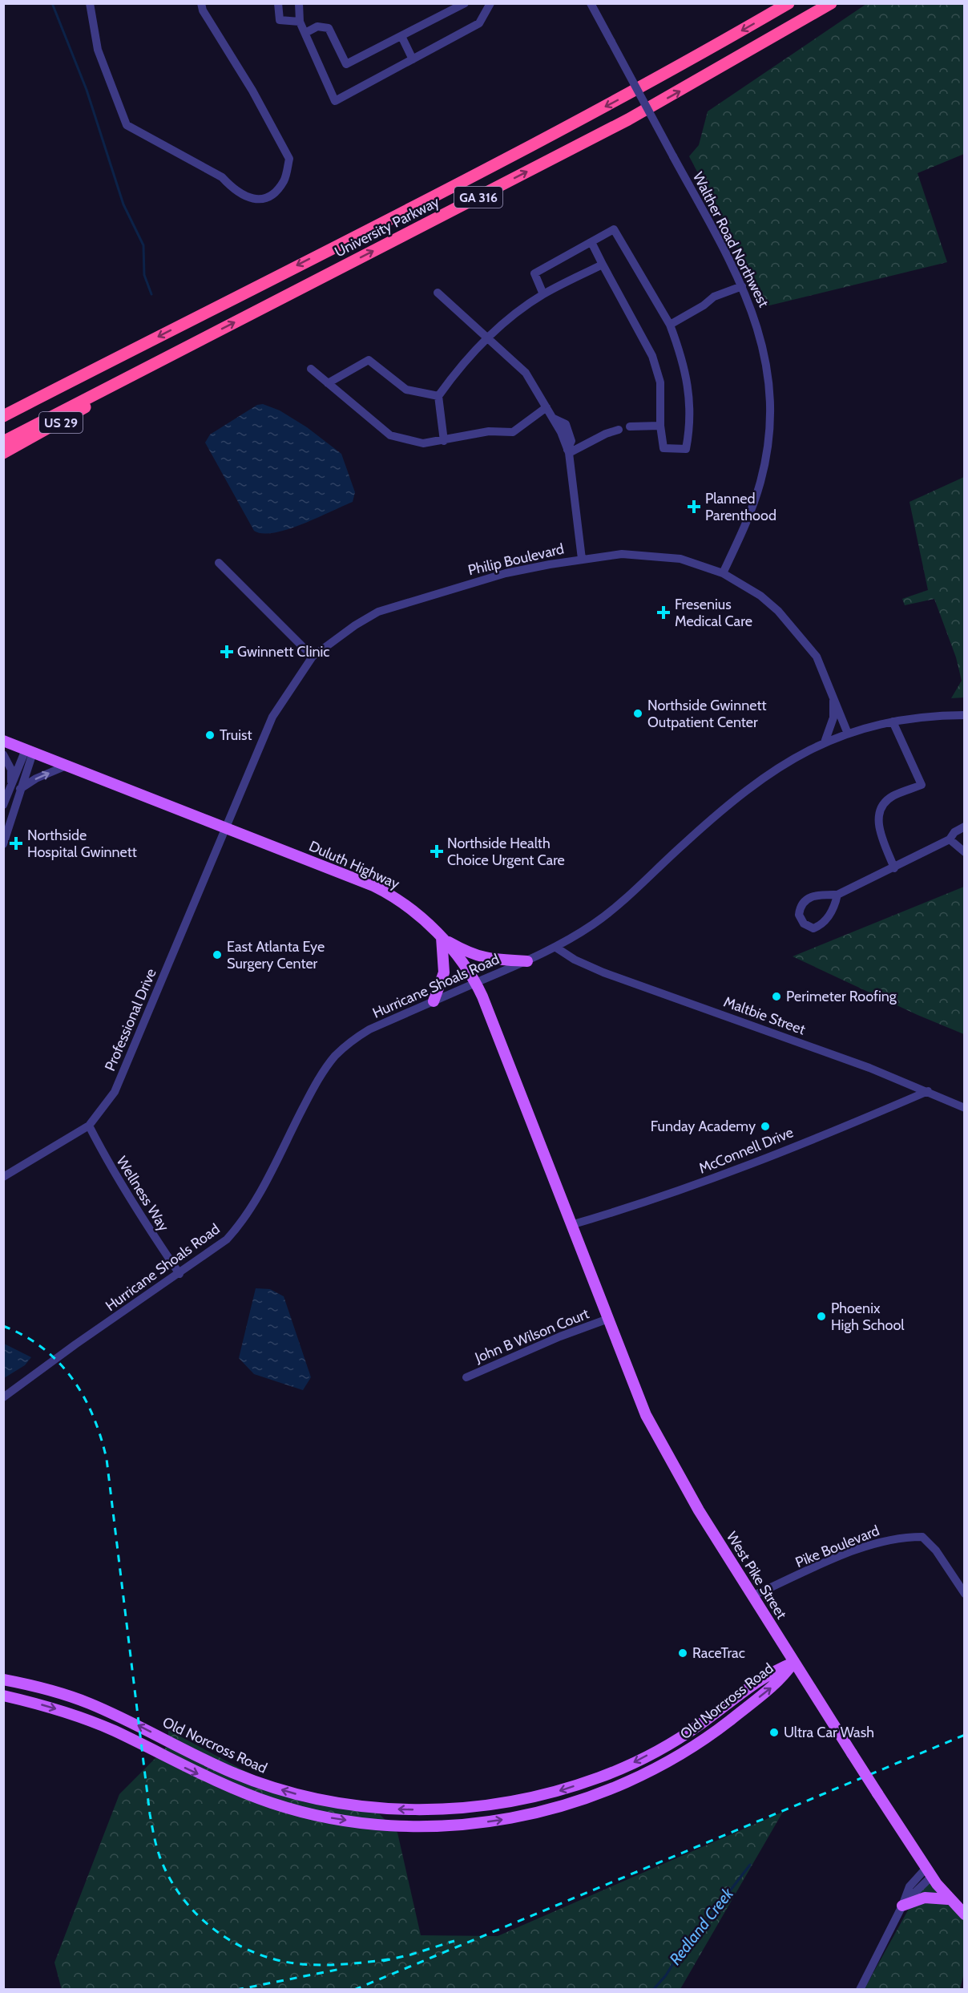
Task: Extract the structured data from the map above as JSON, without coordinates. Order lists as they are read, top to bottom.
{
  "streets": {
    "highway": ["GA 316", "University Parkway", "US 29"],
    "main road": ["Duluth Highway", "West Pike Street", "Old Norcross Road"],
    "street": [
      "Walther Road Northwest",
      "Philip Boulevard",
      "Hurricane Shoals Road",
      "Maltbie Street",
      "Professional Drive",
      "McConnell Drive",
      "Wellness Way",
      "John B Wilson Court",
      "Pike Boulevard"
    ]
  },
  "crossings": [
    ["University Parkway", "US 29"],
    ["Walther Road Northwest", "Philip Boulevard"],
    ["Philip Boulevard", "Duluth Highway"],
    ["Philip Boulevard", "Hurricane Shoals Road"],
    ["Philip Boulevard", "Professional Drive"],
    ["Duluth Highway", "Hurricane Shoals Road"],
    ["Duluth Highway", "Professional Drive"],
    ["Duluth Highway", "McConnell Drive"],
    ["Duluth Highway", "West Pike Street"],
    ["Hurricane Shoals Road", "Maltbie Street"],
    ["Hurricane Shoals Road", "Wellness Way"],
    ["Maltbie Street", "McConnell Drive"],
    ["Professional Drive", "Wellness Way"],
    ["McConnell Drive", "West Pike Street"],
    ["John B Wilson Court", "West Pike Street"],
    ["Pike Boulevard", "West Pike Street"],
    ["West Pike Street", "Old Norcross Road"]
  ],
  "water": ["Redland Creek"],
  "places": {
    "health": [
      "Planned Parenthood",
      "Fresenius Medical Care",
      "Gwinnett Clinic",
      "Northside Hospital Gwinnett",
      "Northside Health Choice Urgent Care"
    ],
    "other": [
      "Northside Gwinnett Outpatient Center",
      "Truist",
      "East Atlanta Eye Surgery Center",
      "Perimeter Roofing",
      "Funday Academy",
      "Phoenix High School",
      "RaceTrac",
      "Ultra Car Wash"
    ]
  }
}
